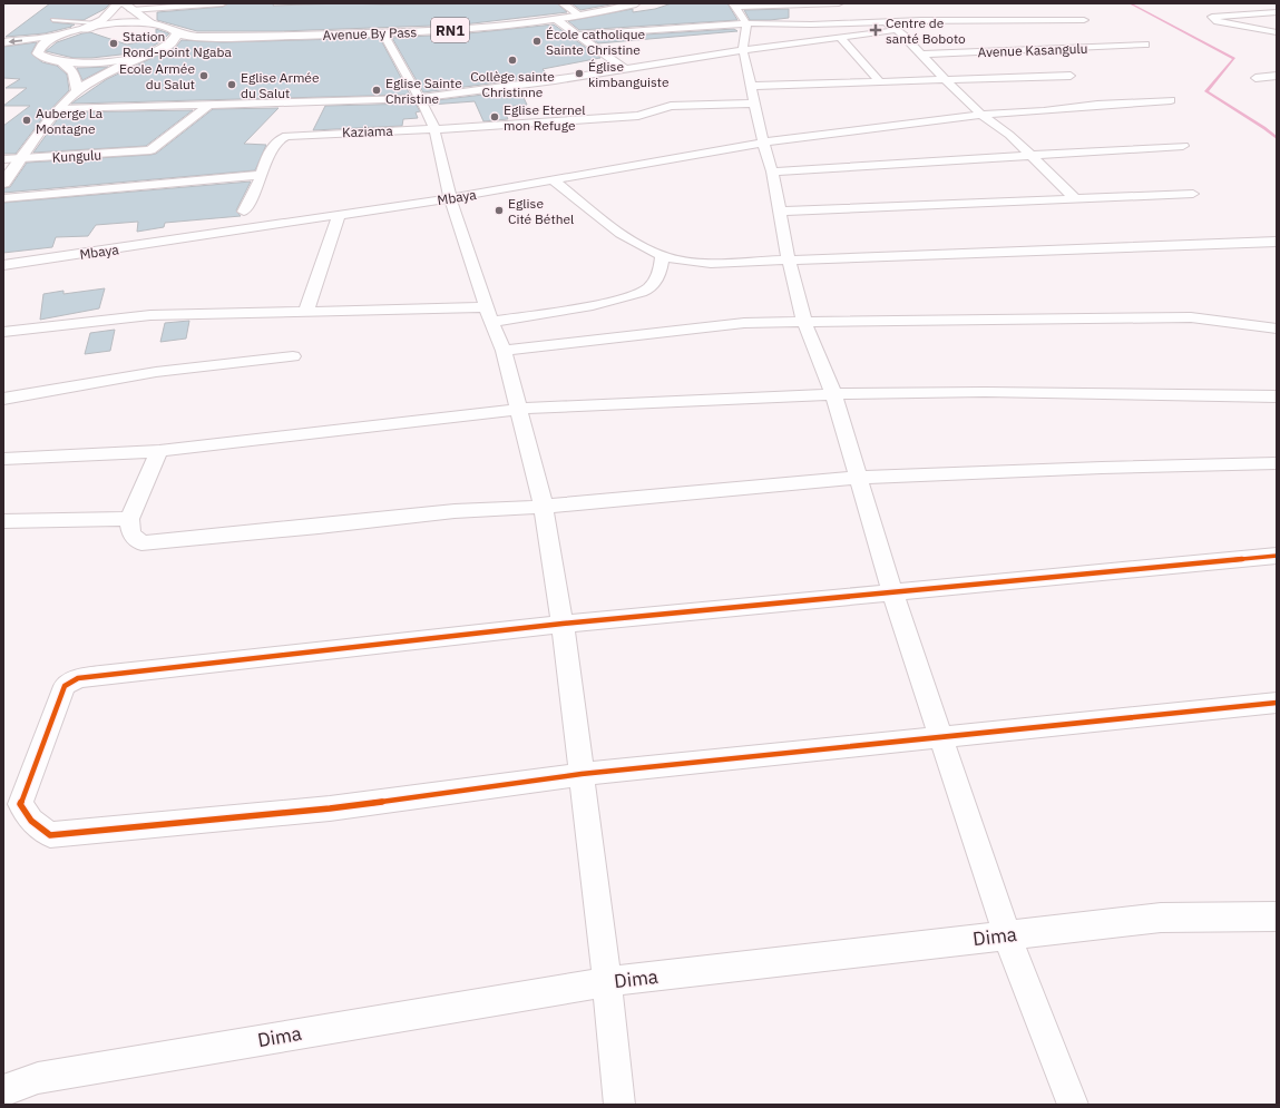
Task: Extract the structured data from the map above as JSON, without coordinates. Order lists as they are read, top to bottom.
{
  "streets": {
    "main road": ["RN1", "Avenue By Pass"],
    "street": [
      "Avenue Kasangulu",
      "Kaziama",
      "Kungulu",
      "Mbaya",
      "Dima"
    ]
  },
  "crossings": [
    ["RN1", "Avenue By Pass"]
  ],
  "places": {
    "health": ["Centre de santé Boboto"],
    "other": [
      "École catholique Sainte Christine",
      "Station Rond-point Ngaba",
      "Collège sainte Christinne",
      "Église kimbanguiste",
      "Ecole Armée du Salut",
      "Eglise Armée du Salut",
      "Eglise Sainte Christine",
      "Eglise Eternel mon Refuge",
      "Auberge La Montagne",
      "Eglise Cité Béthel"
    ]
  }
}
